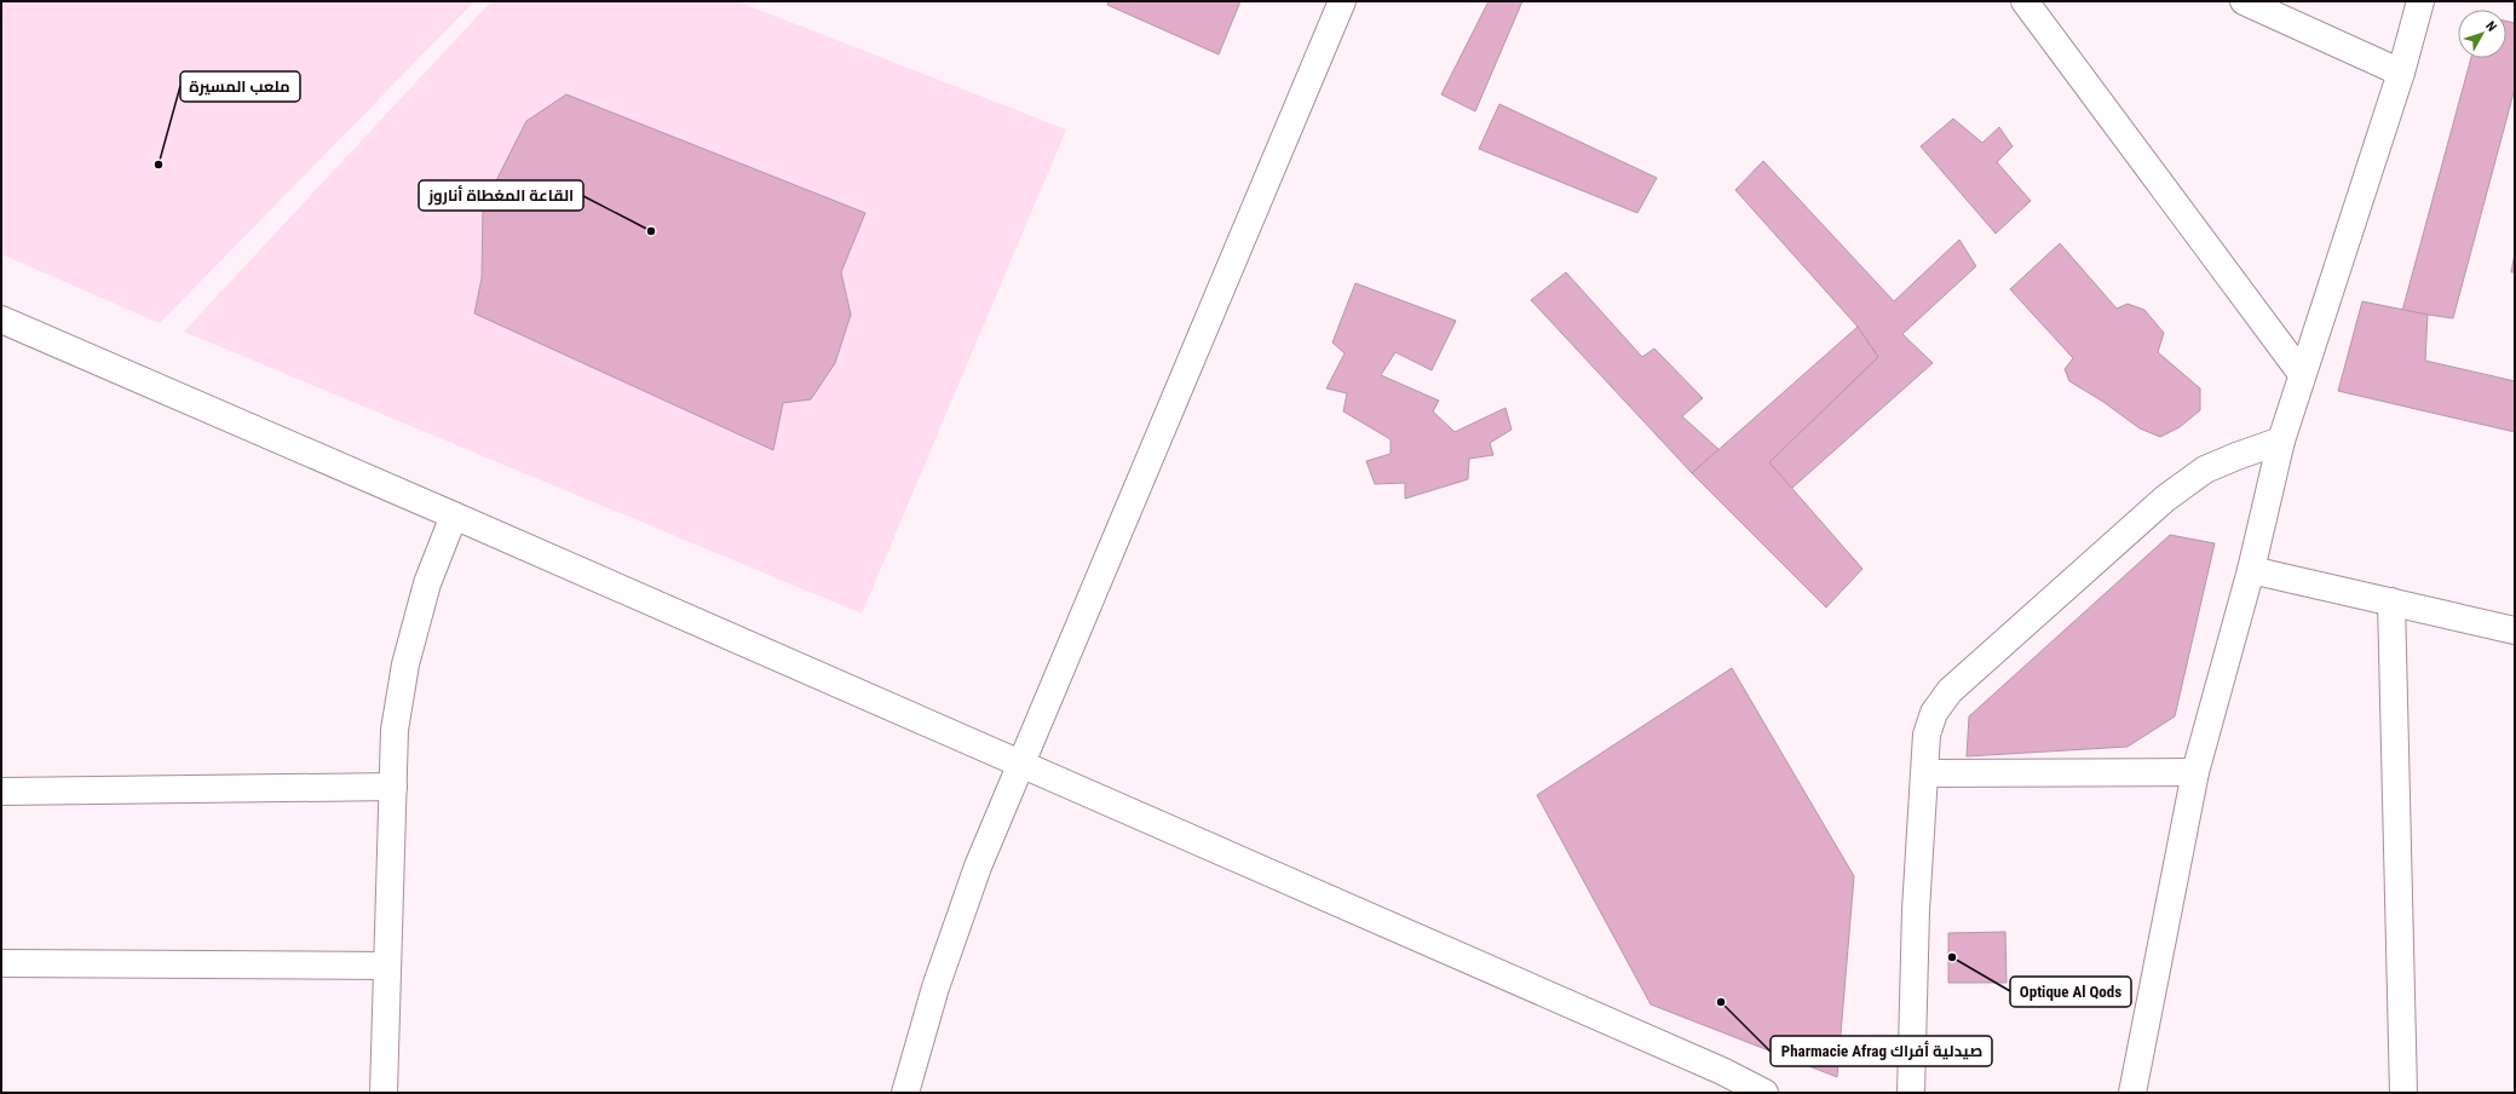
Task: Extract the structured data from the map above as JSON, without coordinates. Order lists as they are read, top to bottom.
{
  "places": [
    "ملعب المسيرة",
    "القاعة المغطاة أناروز",
    "Optique Al Qods",
    "Pharmacie Afrag صيدلية أفراك"
  ],
  "north": "top right"
}
